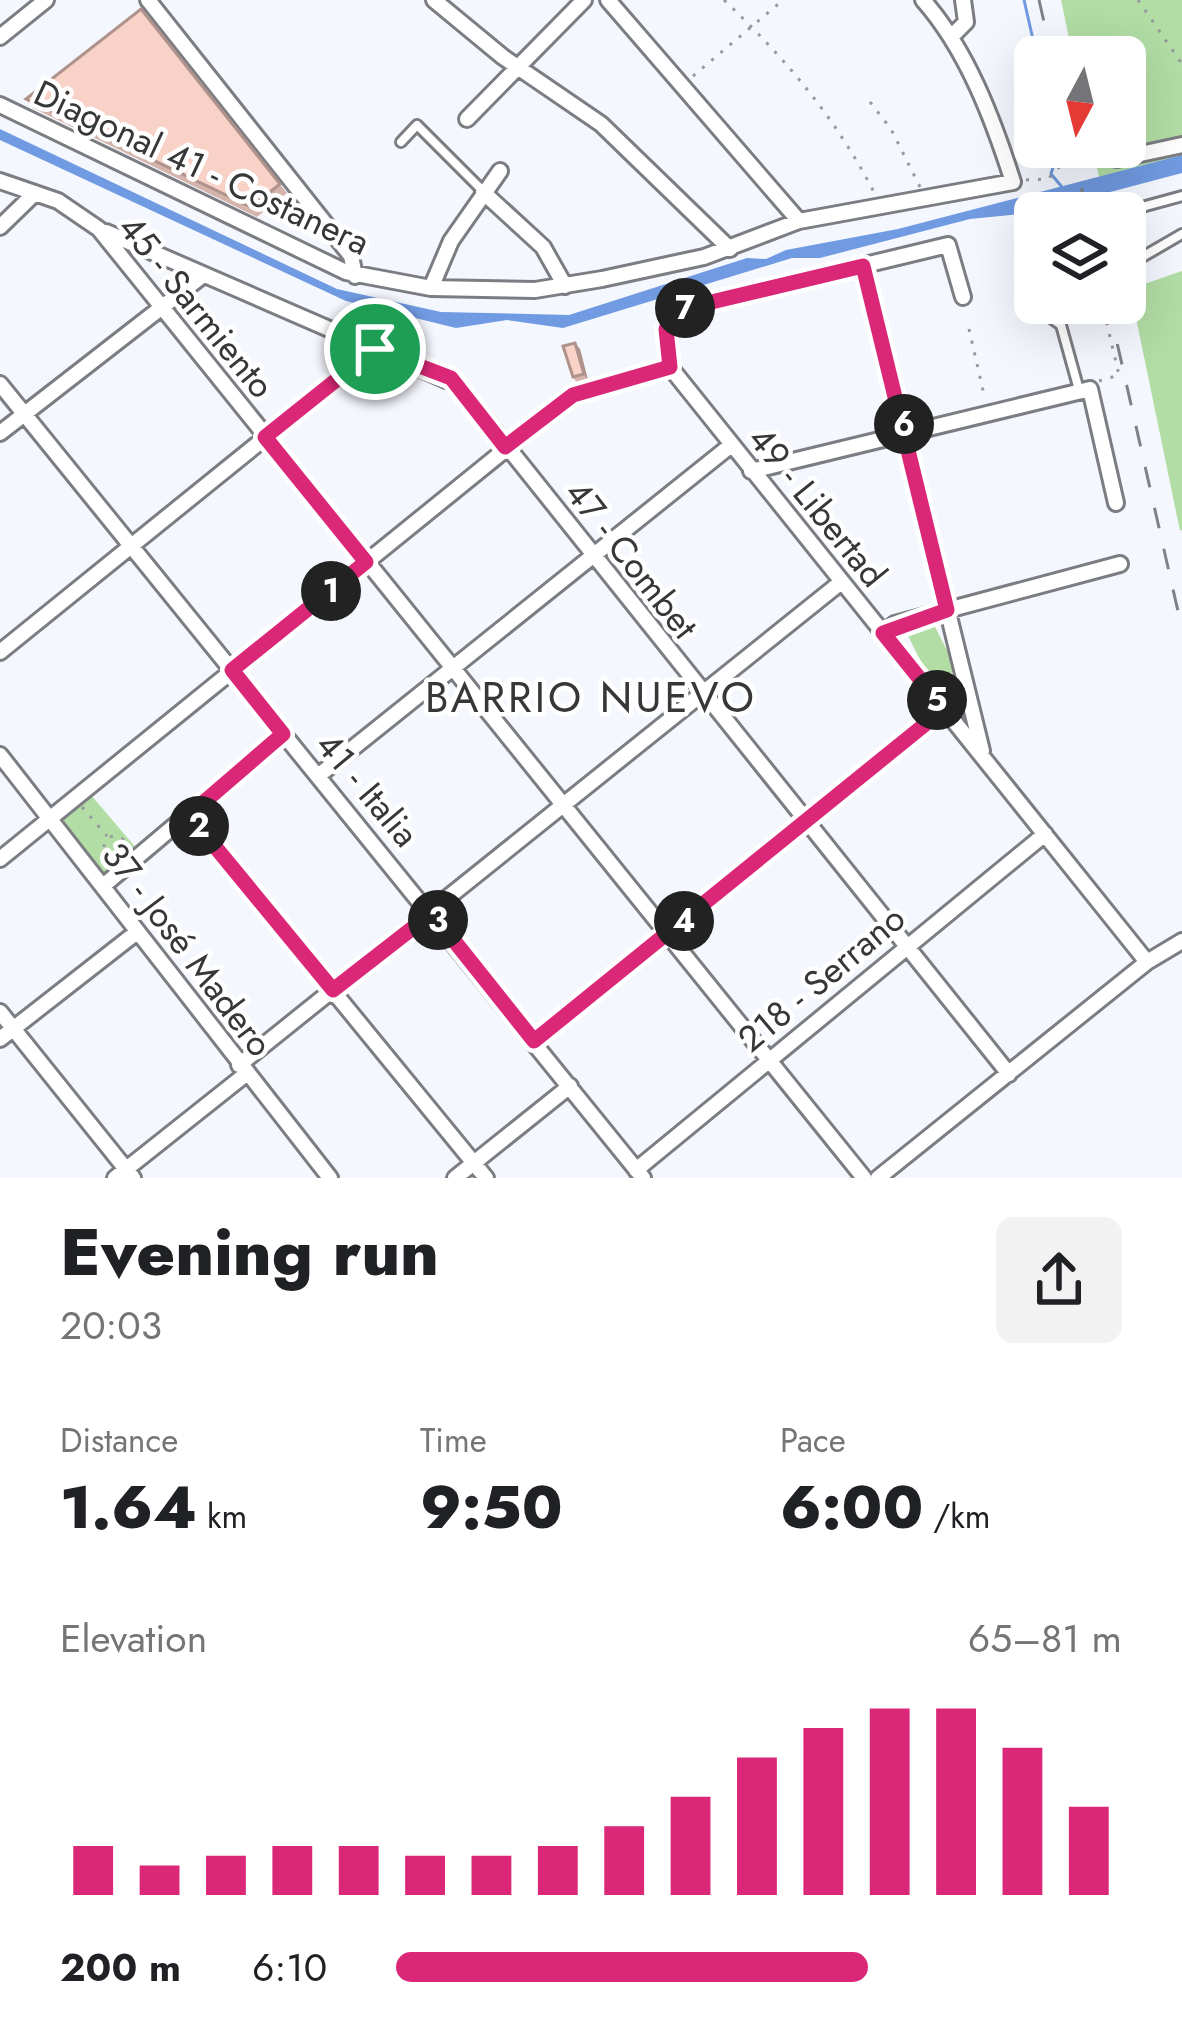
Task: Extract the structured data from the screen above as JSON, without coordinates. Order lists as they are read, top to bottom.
{
  "streets": {
    "street": [
      "Diagonal 41 - Costanera",
      "45 - Sarmiento",
      "49 - Libertad",
      "47 - Combet",
      "41 - Italia",
      "37 - José Madero",
      "218 - Serrano"
    ]
  },
  "crossings": [
    ["45 - Sarmiento", "47 - Combet"],
    ["45 - Sarmiento", "218 - Serrano"],
    ["49 - Libertad", "218 - Serrano"],
    ["47 - Combet", "218 - Serrano"],
    ["41 - Italia", "218 - Serrano"]
  ],
  "districts": ["BARRIO NUEVO"],
  "north": "bottom",
  "page": {
    "pins": [
      "7",
      "6",
      "1",
      "5",
      "2",
      "3",
      "4"
    ],
    "heading": ["Evening run", "20:03"],
    "stats": [
      ["Distance", "1.64 km"],
      ["Time", "9:50"],
      ["Pace", "6:00 /km"]
    ],
    "chart": ["Elevation", "65–81 m"],
    "list": [
      {
        "name": "200 m",
        "note": "6:10"
      }
    ]
  }
}
